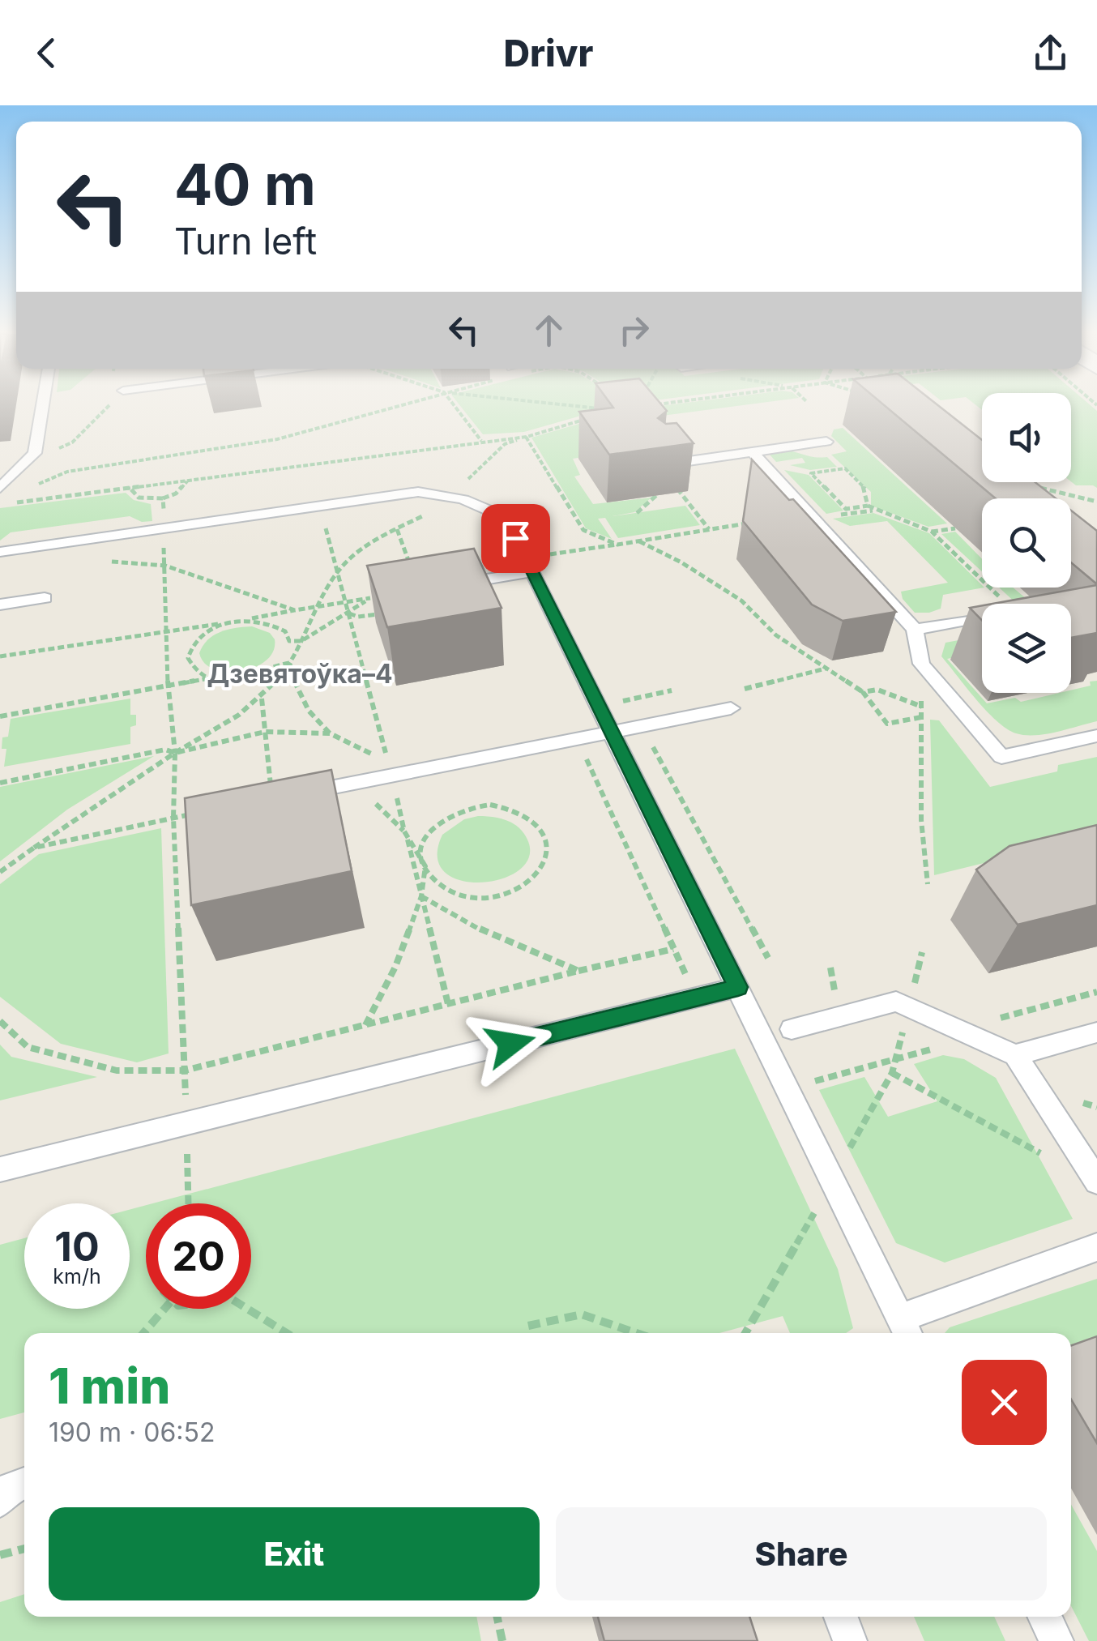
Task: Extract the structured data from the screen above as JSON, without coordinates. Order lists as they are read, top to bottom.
{
  "districts": ["Дзевятоўка–4"],
  "page": {
    "header": "Drivr",
    "turn": ["40 m", "Turn left"],
    "speed": "10 km/h",
    "limit": "20",
    "heading": ["1 min", "190 m · 06:52"],
    "buttons": ["Exit", "Share"]
  }
}
